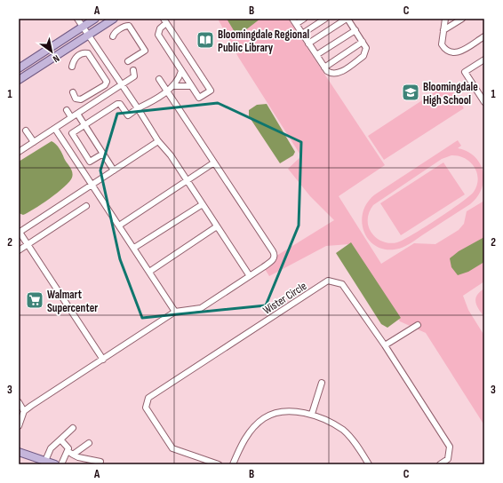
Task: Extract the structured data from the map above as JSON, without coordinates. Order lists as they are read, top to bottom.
{
  "streets": {
    "street": ["Wister Circle"]
  },
  "places": {
    "library": ["Bloomingdale Regional Public Library"],
    "school or university": ["Bloomingdale High School"],
    "supermarket": ["Walmart Supercenter"]
  },
  "north": "bottom right",
  "grid": {
    "columns": ["A", "B", "C"],
    "rows": ["1", "2", "3"]
  }
}
